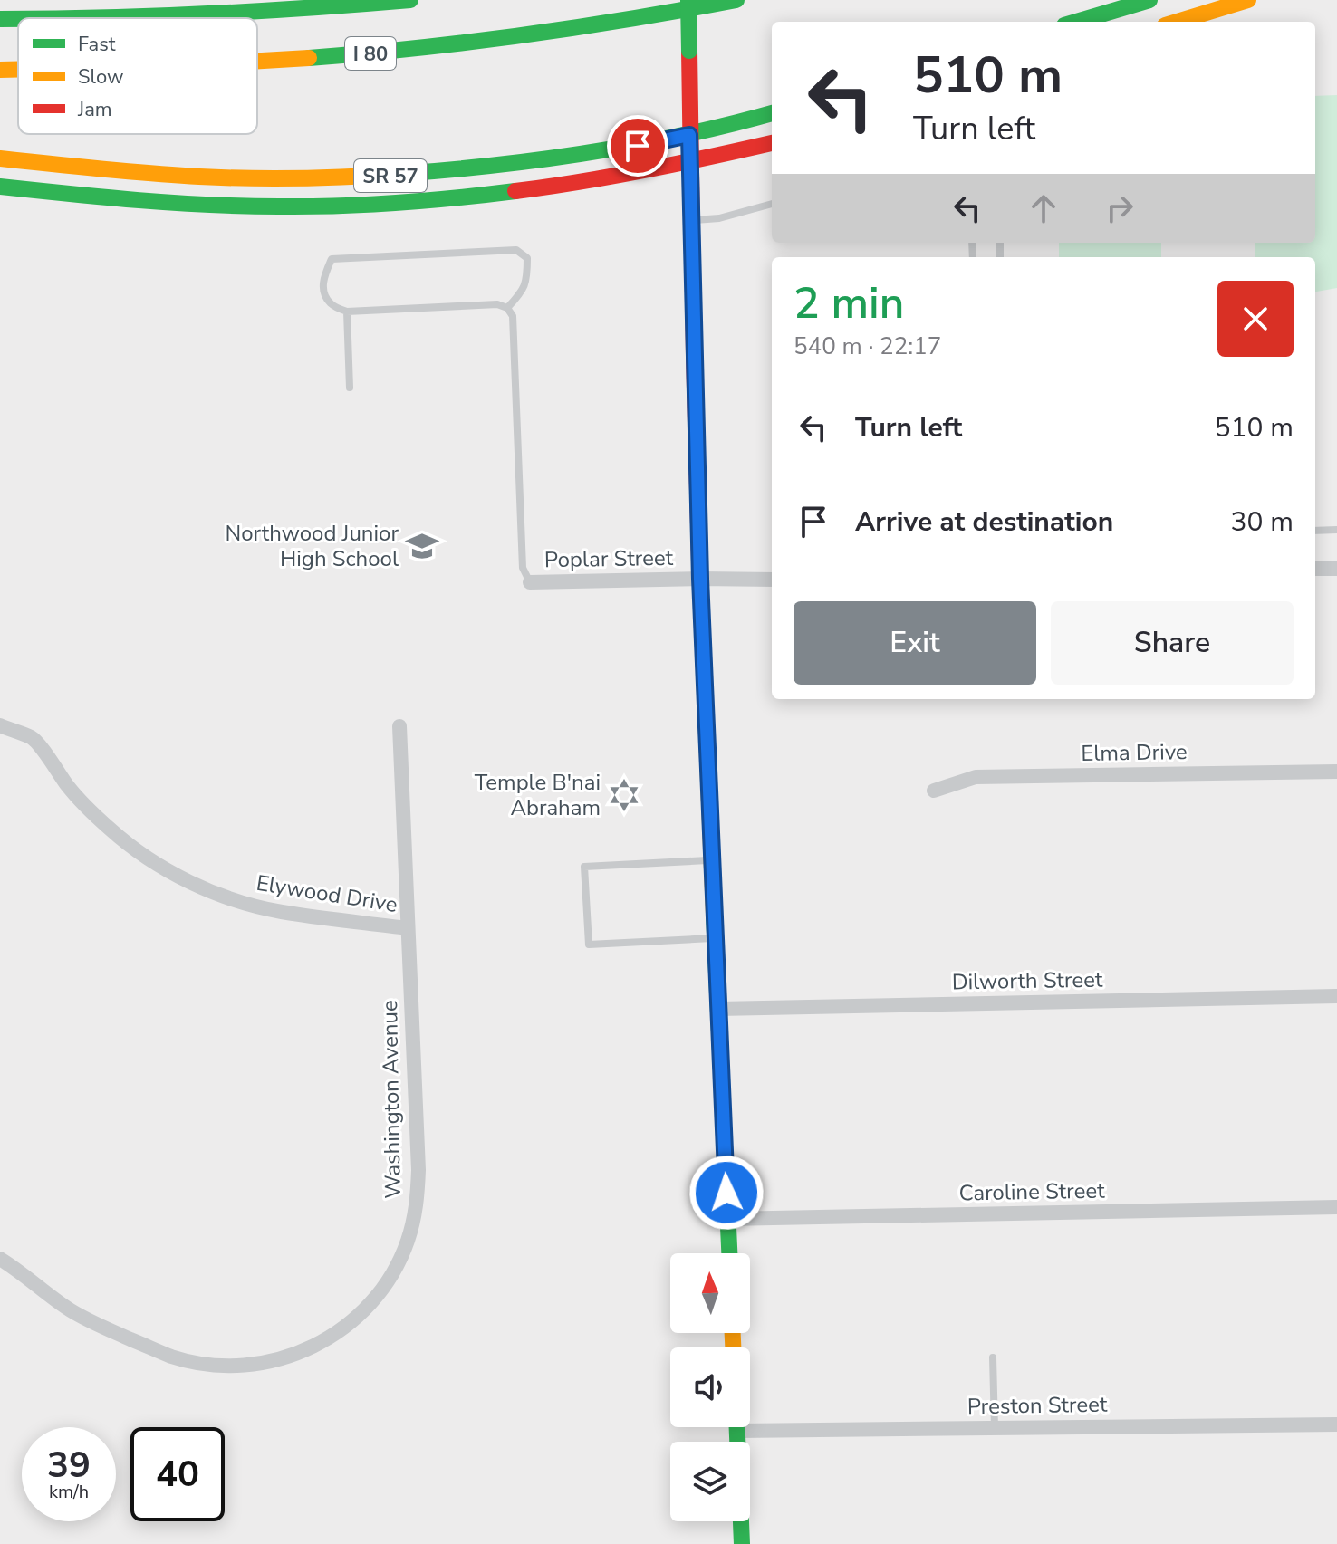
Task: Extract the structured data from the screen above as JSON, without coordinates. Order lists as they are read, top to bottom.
{
  "streets": {
    "main road": ["I 80", "SR 57"],
    "street": [
      "Poplar Street",
      "Elma Drive",
      "Elywood Drive",
      "Dilworth Street",
      "Washington Avenue",
      "Caroline Street",
      "Preston Street"
    ]
  },
  "crossings": [
    ["Elywood Drive", "Washington Avenue"]
  ],
  "places": {
    "school or university": ["Northwood Junior High School"],
    "synagogue": ["Temple B'nai Abraham"]
  },
  "legend": ["Fast", "Slow", "Jam"],
  "north": "top",
  "page": {
    "turn": ["510 m", "Turn left"],
    "heading": ["2 min", "540 m · 22:17"],
    "list": [
      {
        "name": "Turn left",
        "value": "510 m"
      },
      {
        "name": "Arrive at destination",
        "value": "30 m"
      }
    ],
    "buttons": ["Exit", "Share"],
    "speed": "39 km/h",
    "limit": "40"
  }
}
